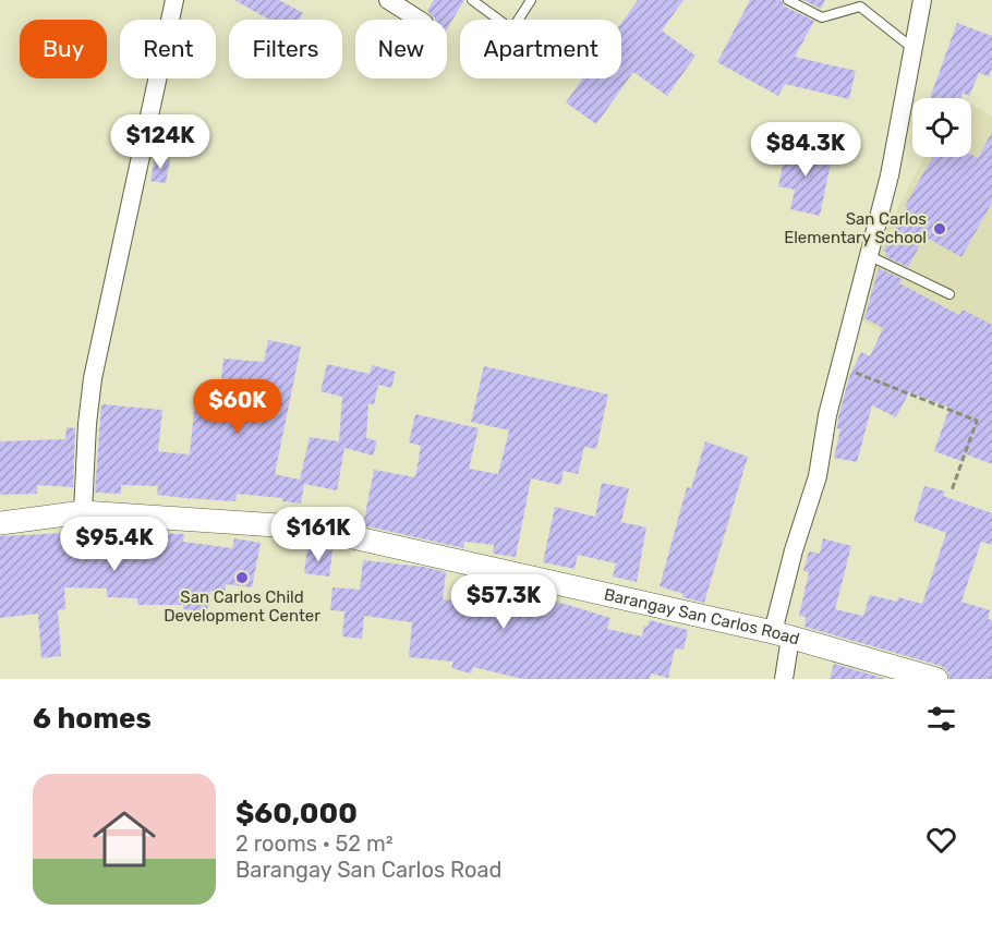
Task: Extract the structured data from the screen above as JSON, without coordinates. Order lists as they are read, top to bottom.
{
  "streets": {
    "street": ["Barangay San Carlos Road"]
  },
  "places": ["San Carlos Elementary School", "San Carlos Child Development Center"],
  "page": {
    "chip": [
      "Buy",
      "Rent",
      "Filters",
      "New",
      "Apartment"
    ],
    "price": [
      "$124K",
      "$84.3K",
      "$60K",
      "$161K",
      "$95.4K",
      "$57.3K"
    ],
    "heading": "6 homes",
    "list": [
      {
        "name": "$60,000",
        "note": "2 rooms · 52 m² · Barangay San Carlos Road"
      }
    ]
  }
}
